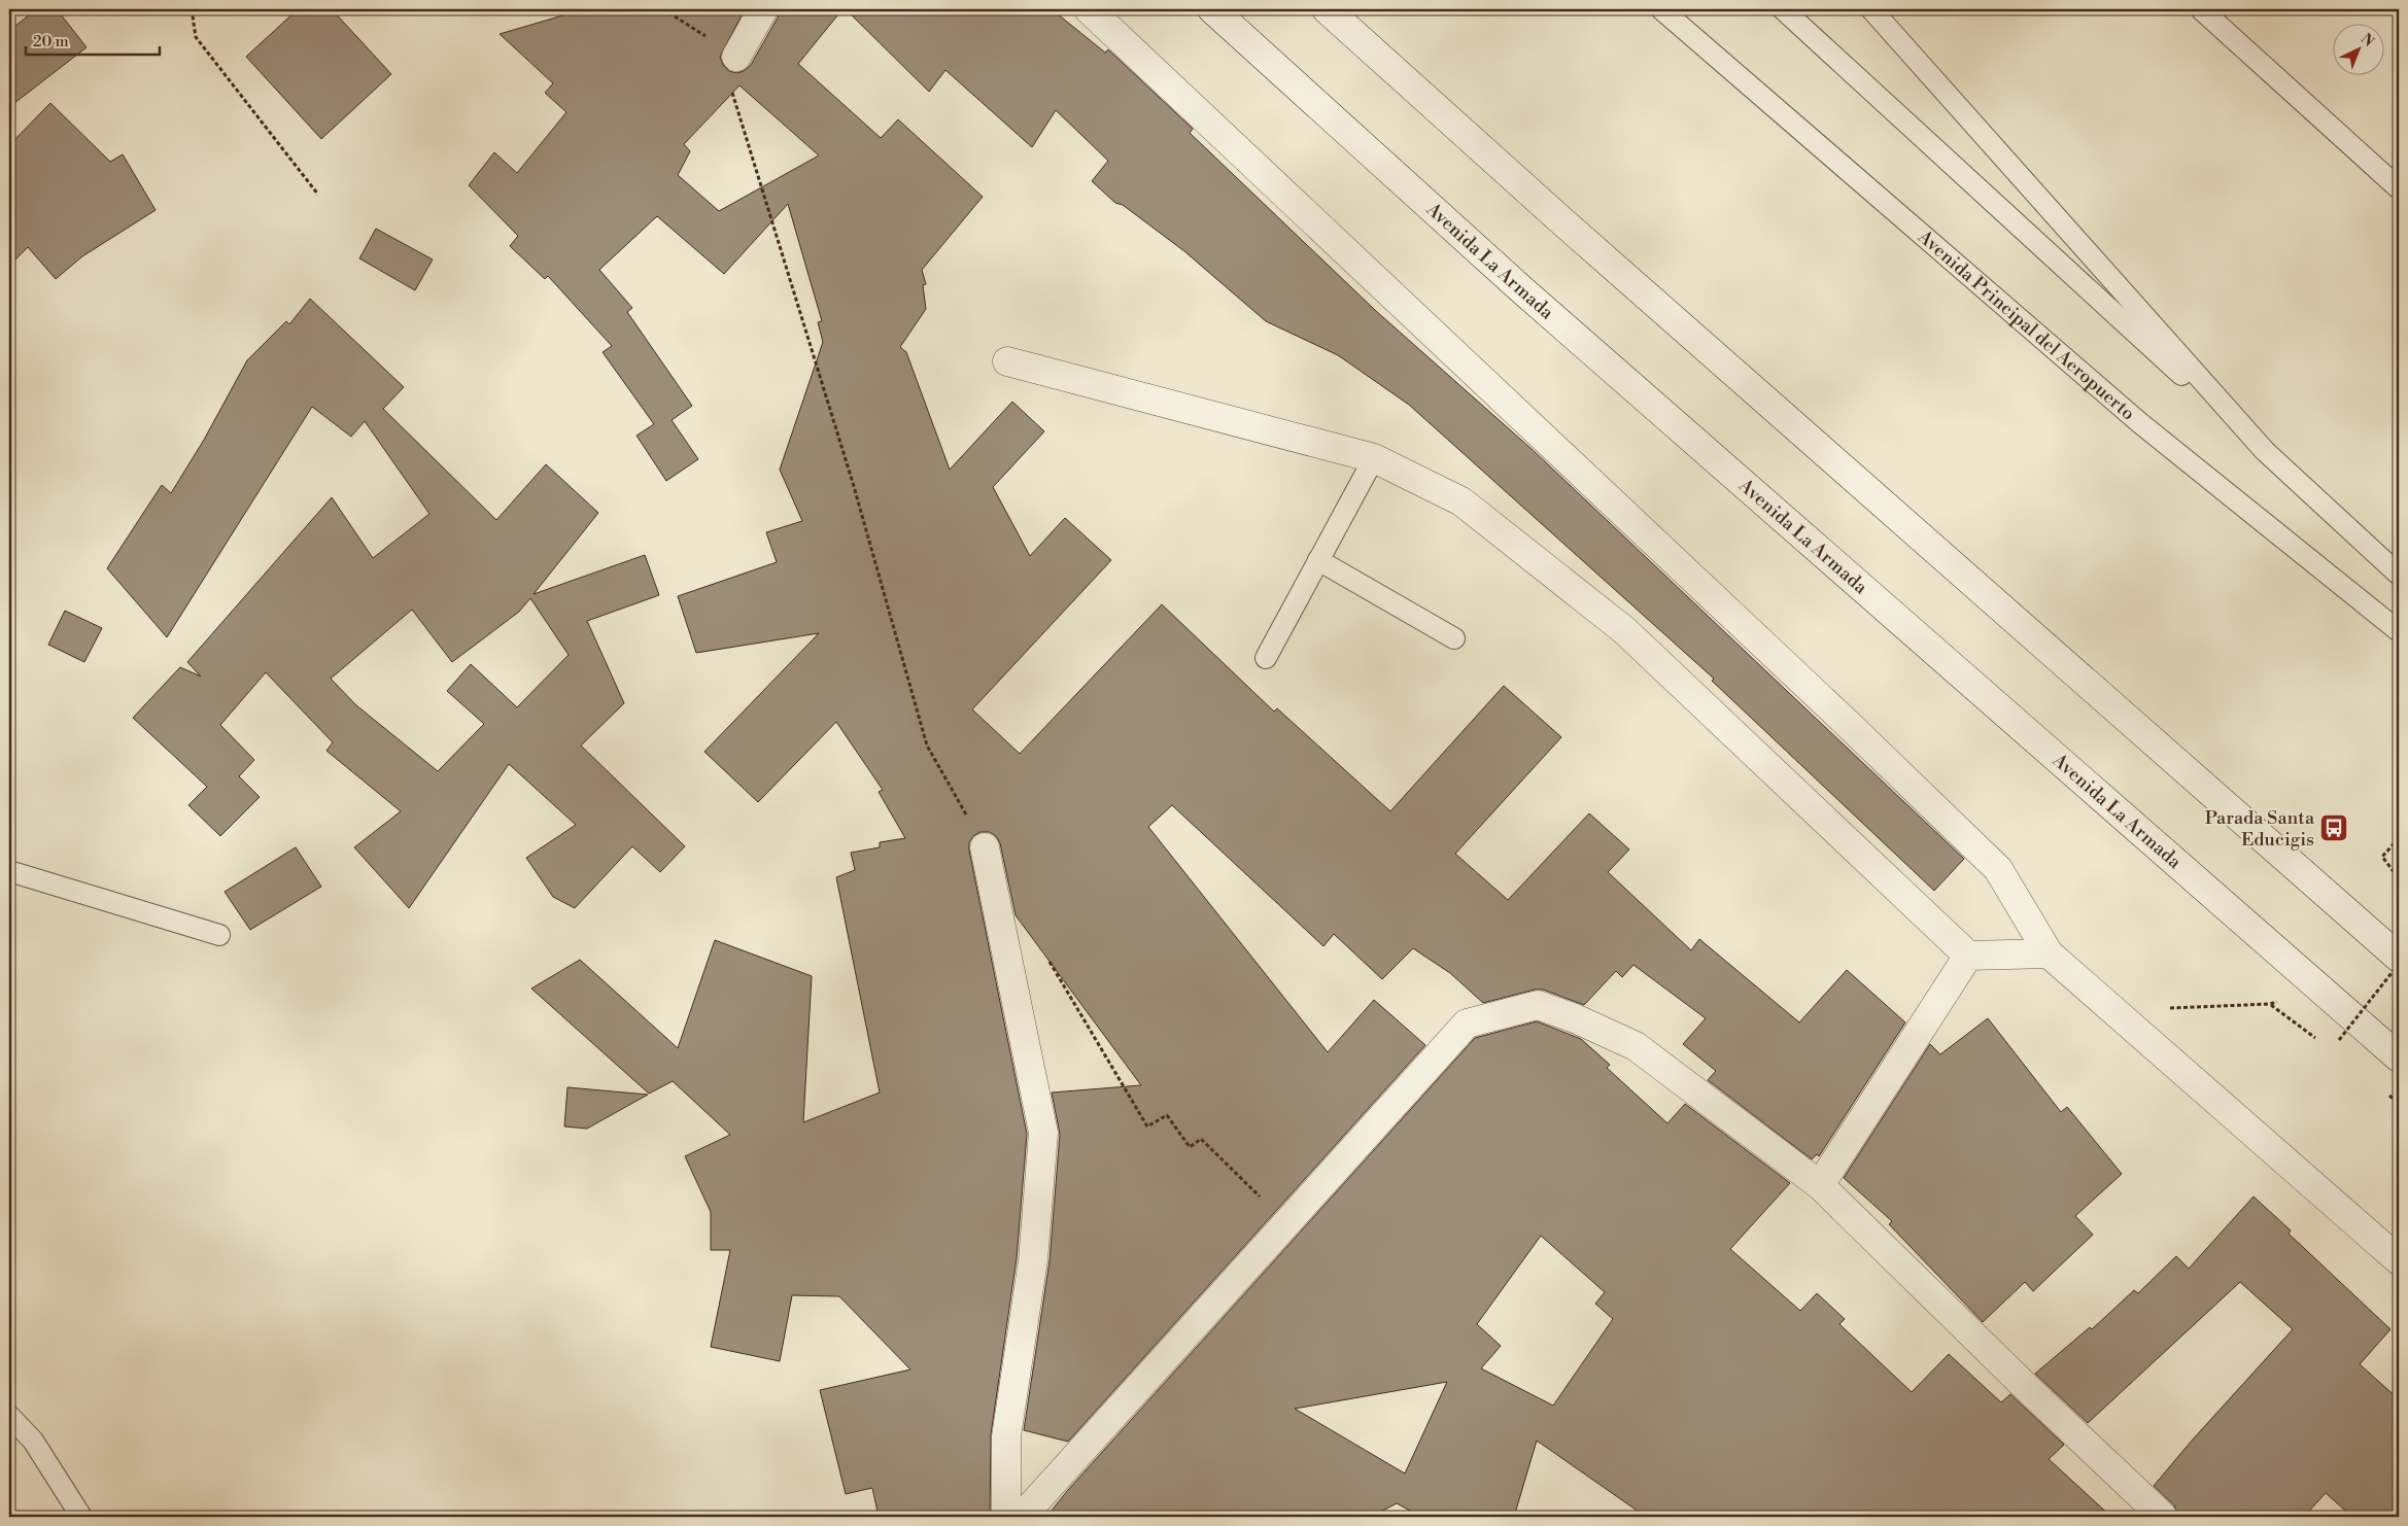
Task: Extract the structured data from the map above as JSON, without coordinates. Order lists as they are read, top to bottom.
{
  "streets": {
    "street": ["Avenida La Armada"],
    "lane": ["Avenida Principal del Aeropuerto"]
  },
  "places": {
    "bus stop": ["Parada Santa Educigis"]
  },
  "scale_bar": "20 m",
  "north": "top right"
}
